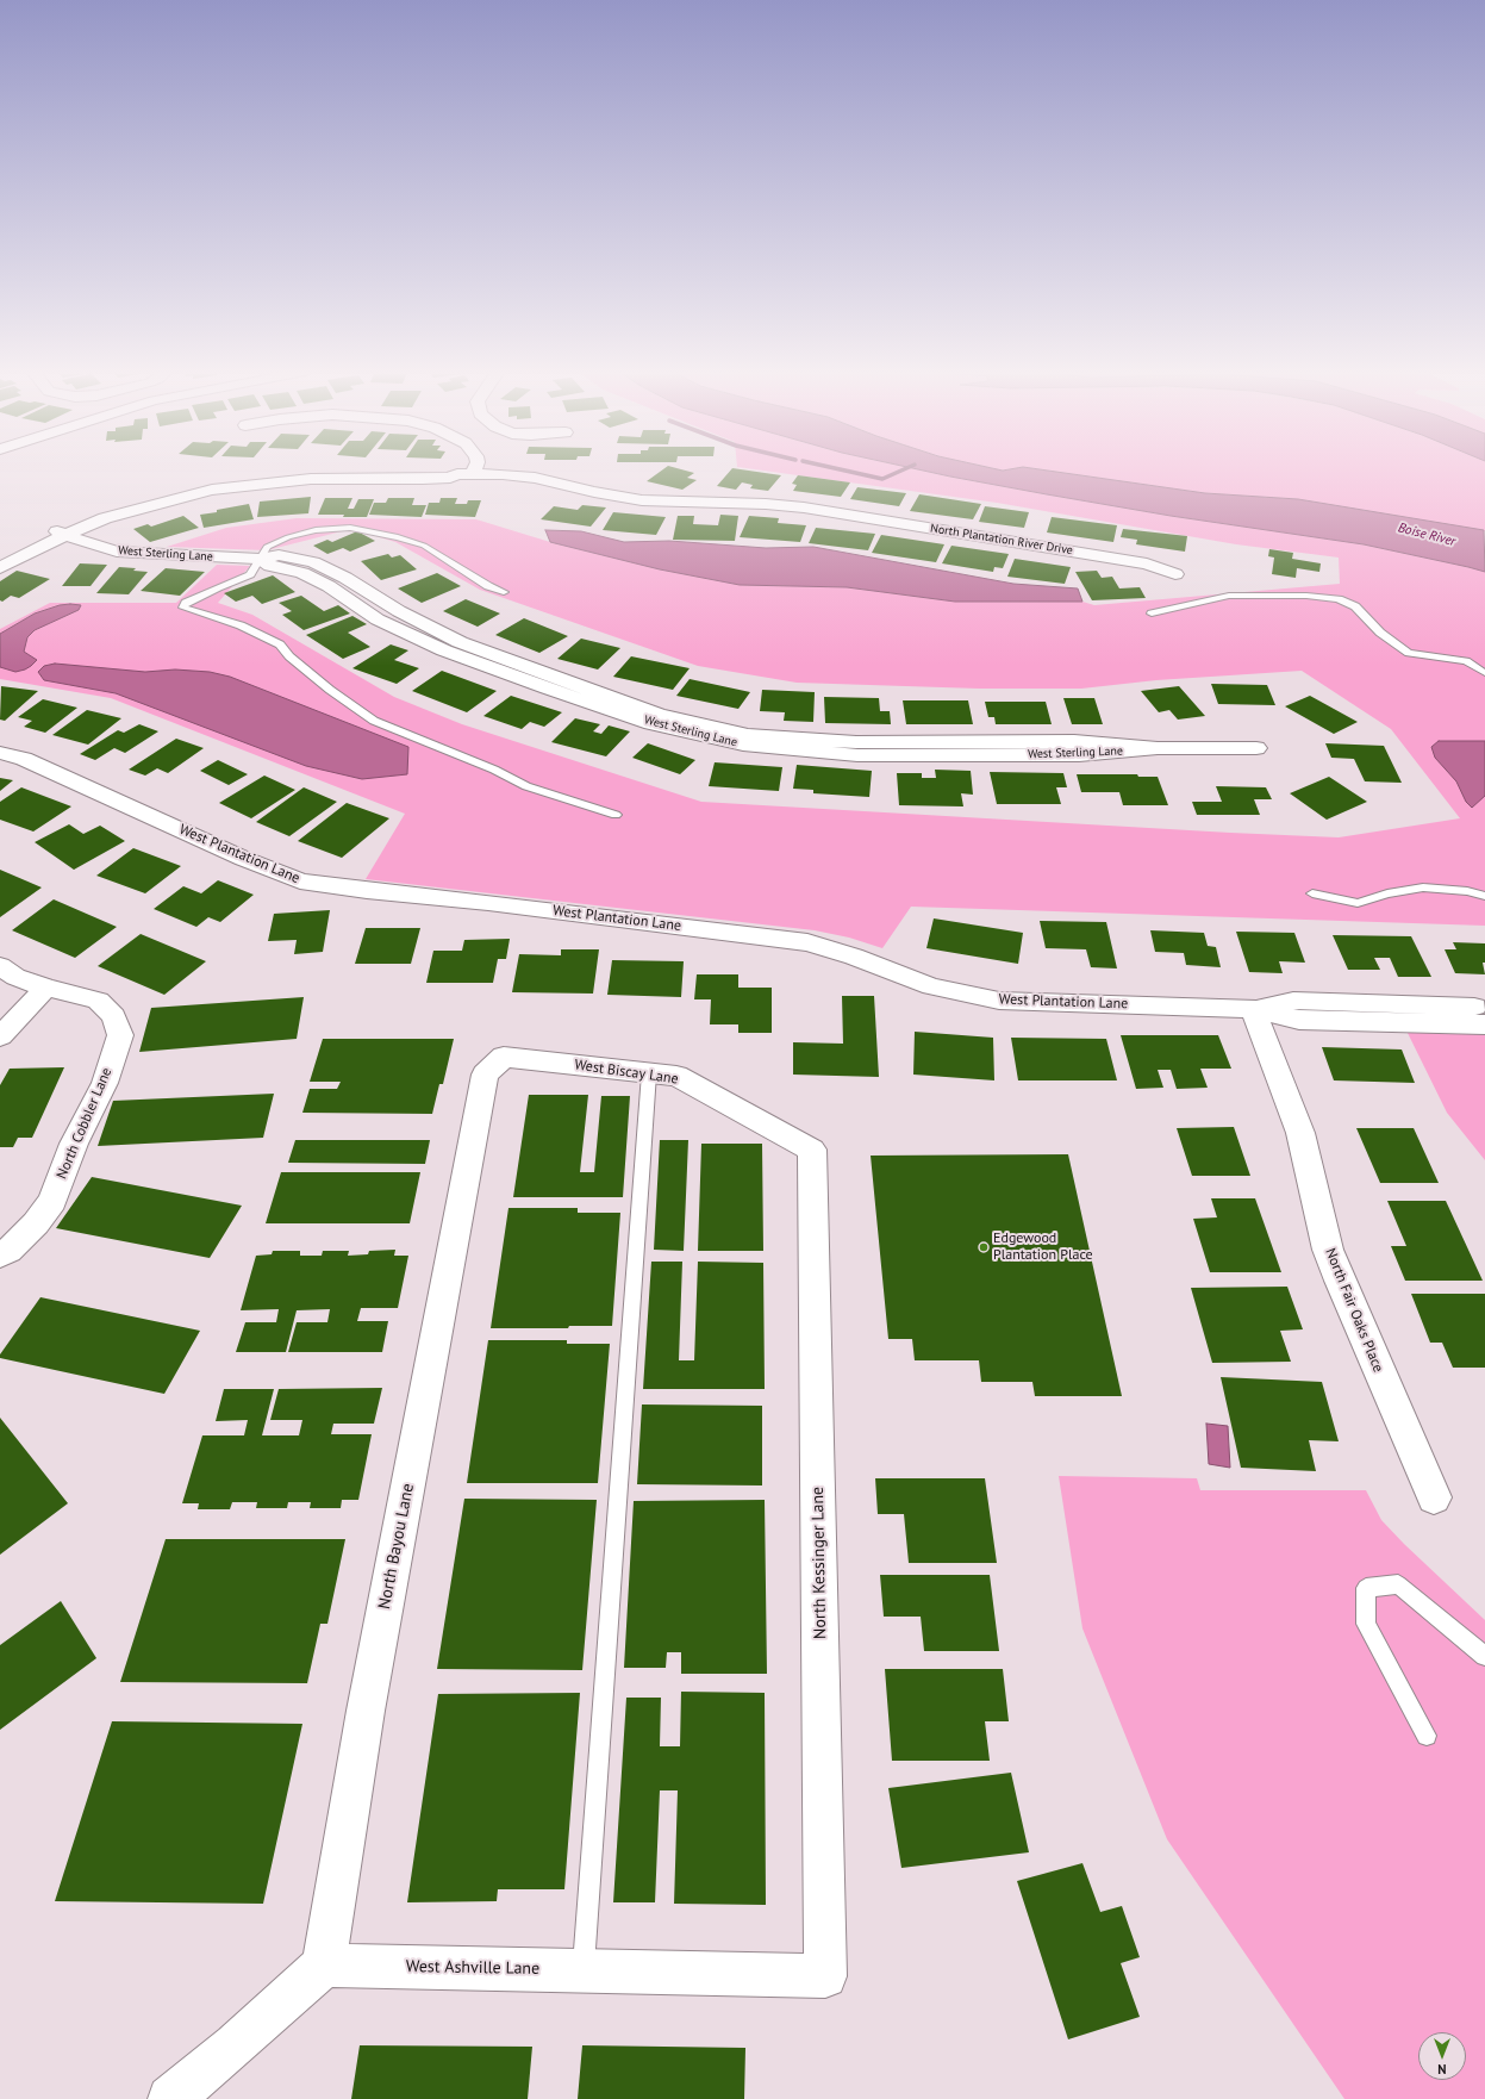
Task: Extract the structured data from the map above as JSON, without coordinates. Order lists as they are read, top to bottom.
{
  "streets": {
    "street": [
      "North Plantation River Drive",
      "West Sterling Lane",
      "West Plantation Lane",
      "West Biscay Lane",
      "North Cobbler Lane",
      "North Fair Oaks Place",
      "North Bayou Lane",
      "North Kessinger Lane",
      "West Ashville Lane"
    ]
  },
  "crossings": [
    ["North Plantation River Drive", "West Sterling Lane"],
    ["West Plantation Lane", "North Fair Oaks Place"],
    ["West Biscay Lane", "North Bayou Lane"],
    ["West Biscay Lane", "North Kessinger Lane"],
    ["North Bayou Lane", "West Ashville Lane"],
    ["North Kessinger Lane", "West Ashville Lane"]
  ],
  "water": ["Boise River"],
  "places": ["Edgewood Plantation Place"],
  "north": "bottom"
}
